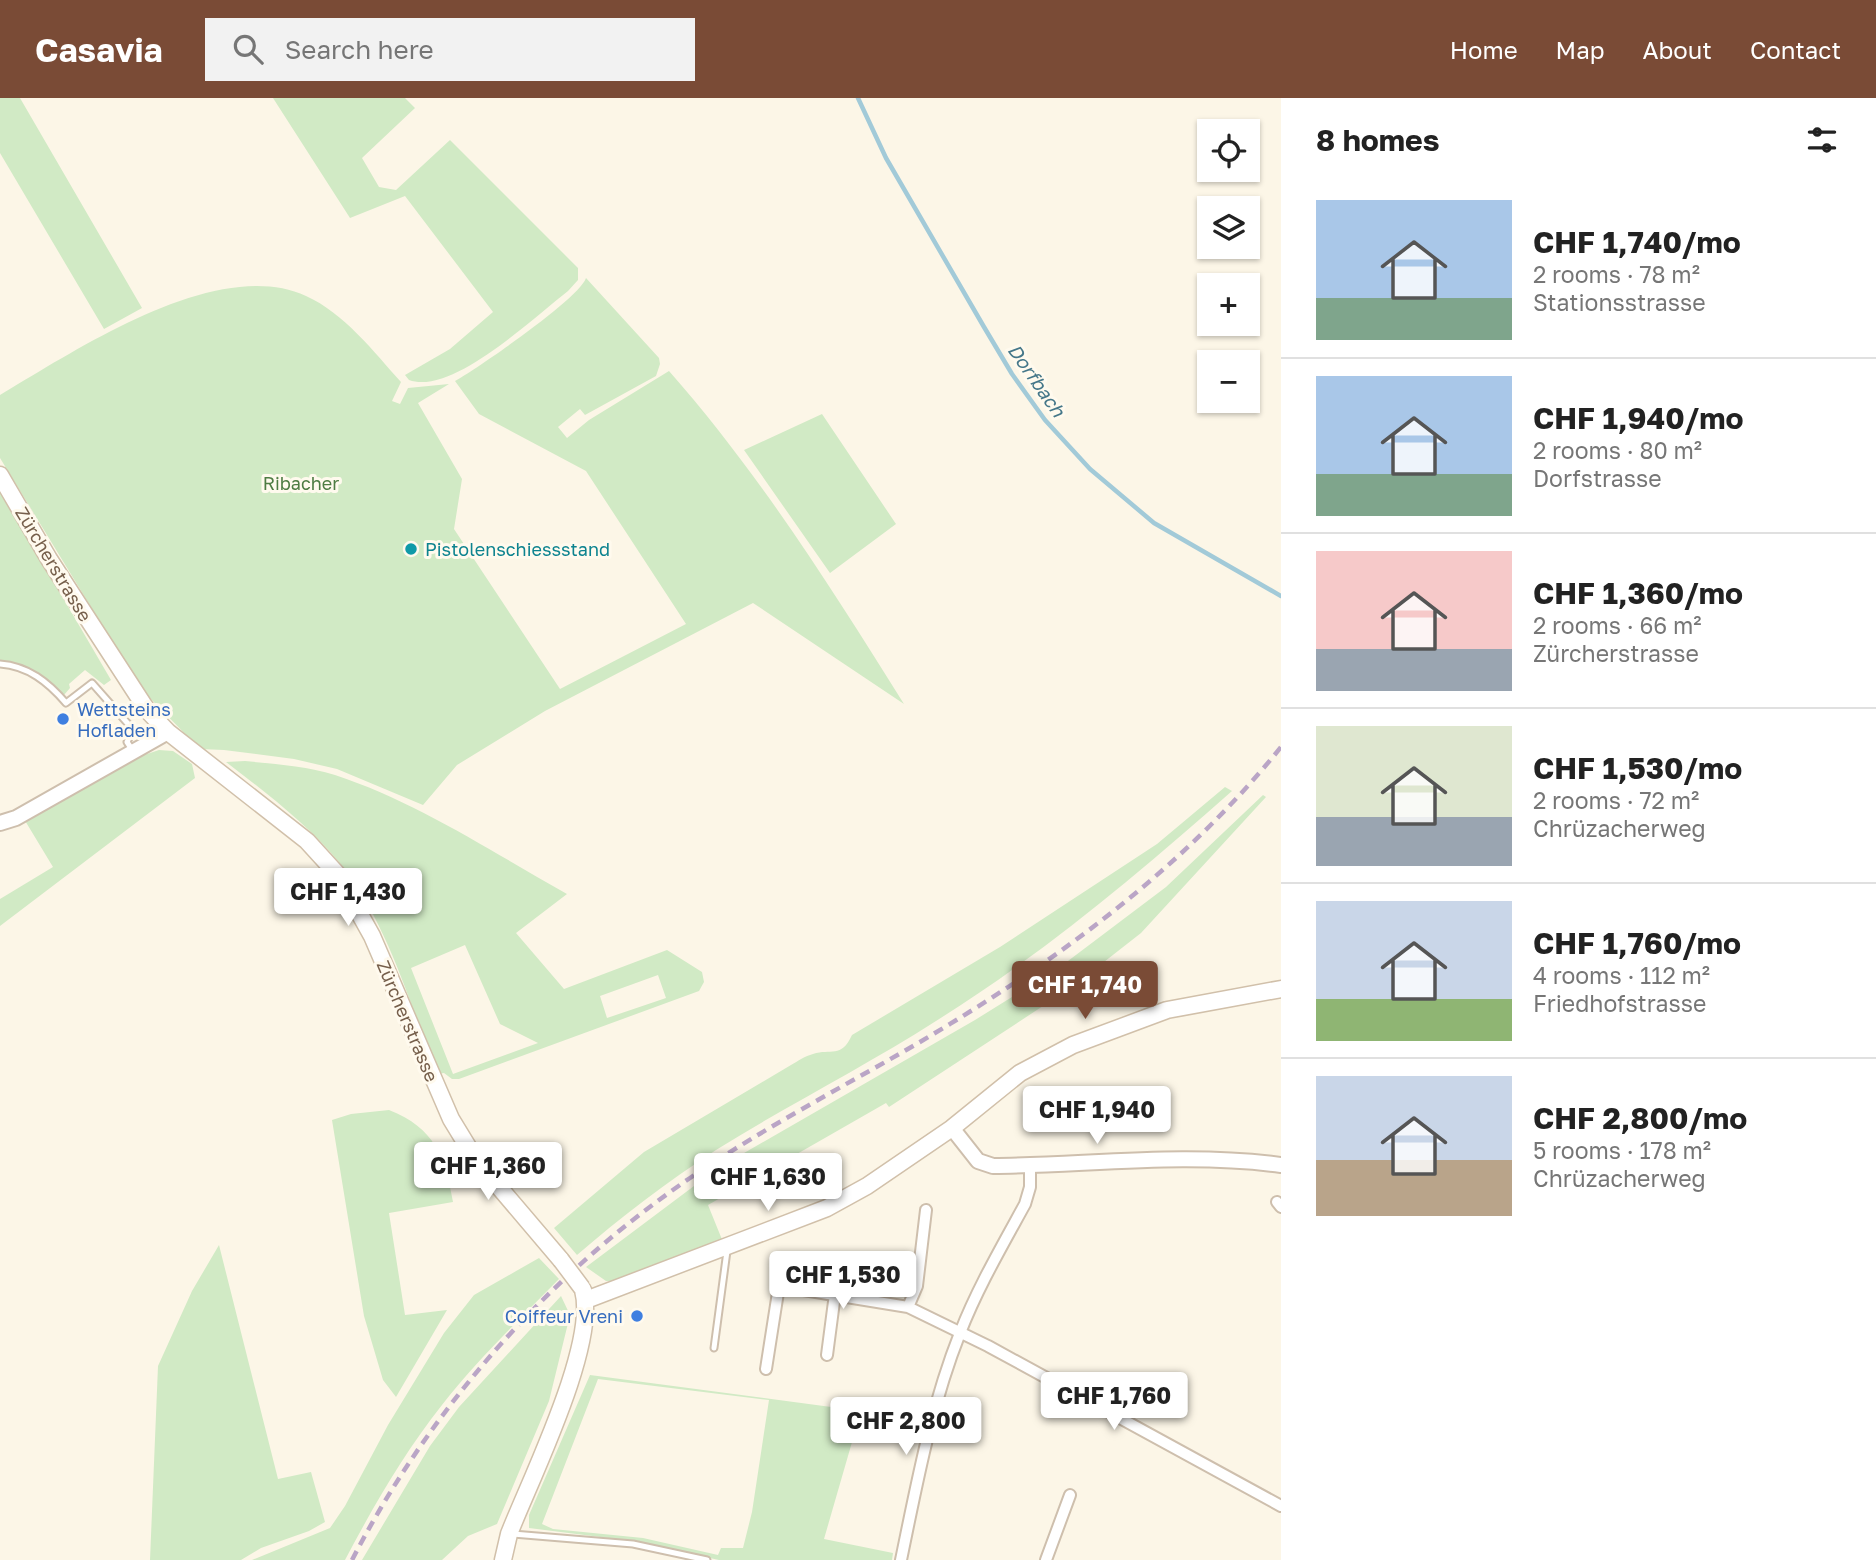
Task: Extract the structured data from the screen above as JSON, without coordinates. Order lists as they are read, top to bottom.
{
  "streets": {
    "main road": ["Zürcherstrasse"]
  },
  "water": ["Dorfbach"],
  "parks": ["Ribacher"],
  "places": ["Pistolenschiessstand", "Wettsteins Hofladen", "Coiffeur Vreni"],
  "page": {
    "header": "Casavia",
    "search": "Search here",
    "nav": [
      "Home",
      "Map",
      "About",
      "Contact"
    ],
    "heading": "8 homes",
    "map_buttons": ["+", "−"],
    "list": [
      {
        "name": "CHF 1,740/mo",
        "note": "2 rooms · 78 m² · Stationsstrasse"
      },
      {
        "name": "CHF 1,940/mo",
        "note": "2 rooms · 80 m² · Dorfstrasse"
      },
      {
        "name": "CHF 1,360/mo",
        "note": "2 rooms · 66 m² · Zürcherstrasse"
      },
      {
        "name": "CHF 1,530/mo",
        "note": "2 rooms · 72 m² · Chrüzacherweg"
      },
      {
        "name": "CHF 1,760/mo",
        "note": "4 rooms · 112 m² · Friedhofstrasse"
      },
      {
        "name": "CHF 2,800/mo",
        "note": "5 rooms · 178 m² · Chrüzacherweg"
      }
    ],
    "price": [
      "CHF 1,430",
      "CHF 1,740",
      "CHF 1,940",
      "CHF 1,360",
      "CHF 1,630",
      "CHF 1,530",
      "CHF 1,760",
      "CHF 2,800"
    ]
  }
}
